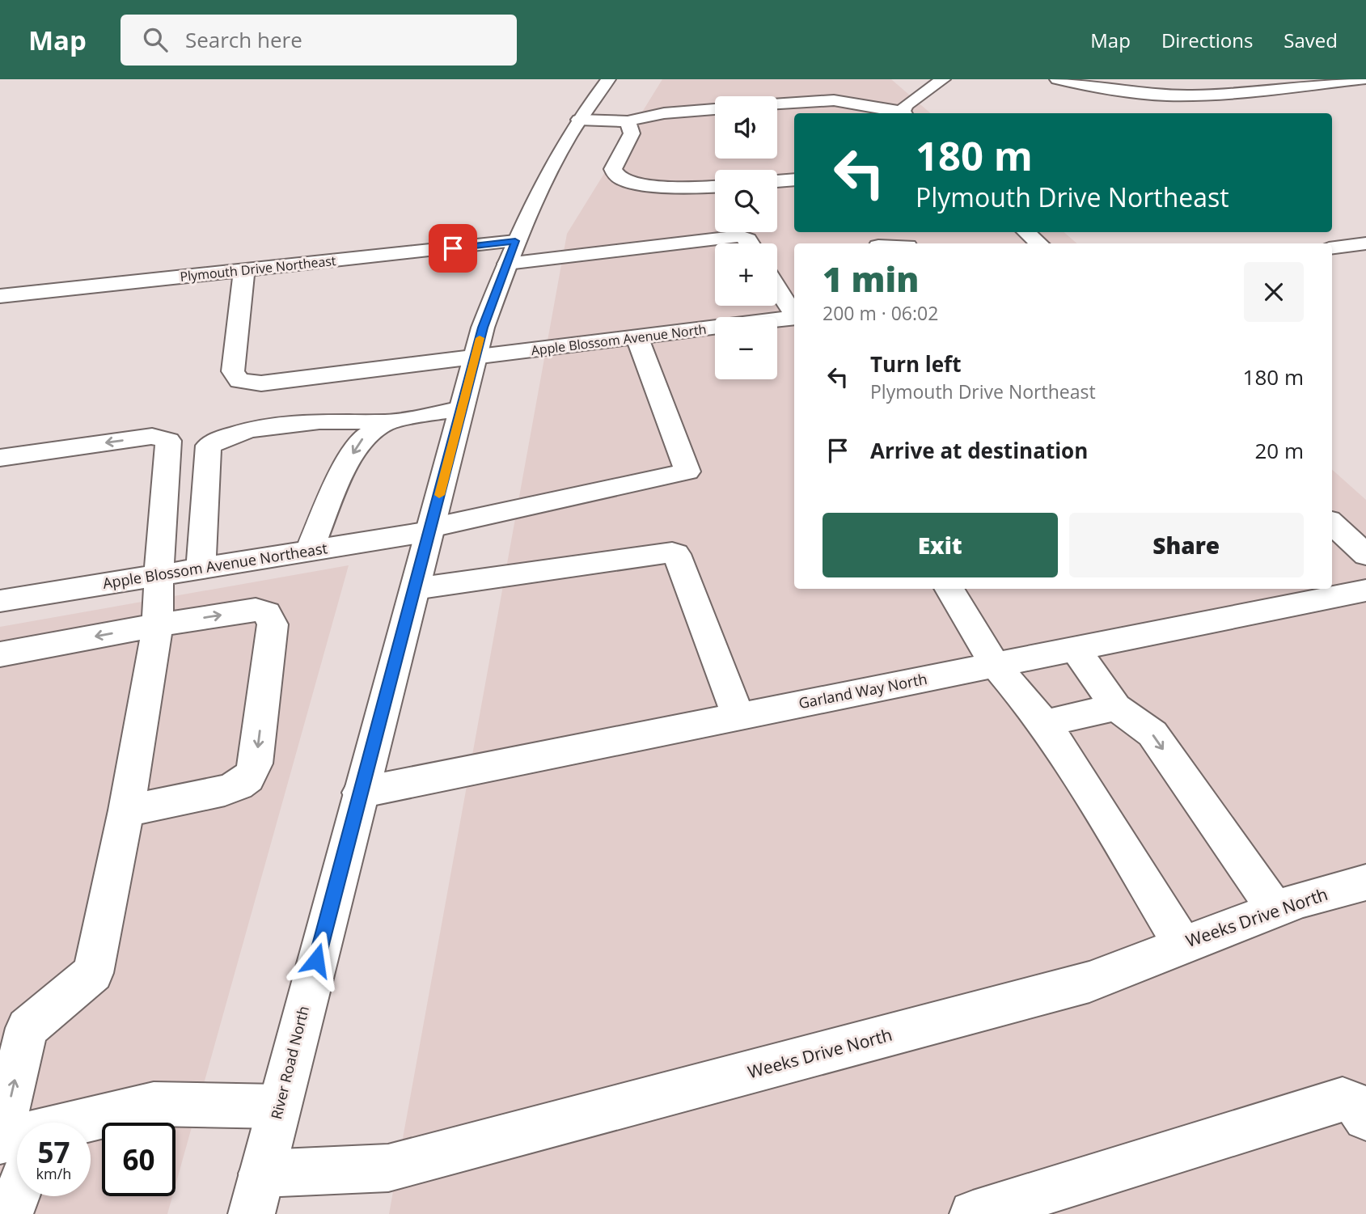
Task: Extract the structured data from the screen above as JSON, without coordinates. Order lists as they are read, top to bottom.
{
  "streets": {
    "street": [
      "Plymouth Drive Northeast",
      "Apple Blossom Avenue North",
      "Apple Blossom Avenue Northeast",
      "Garland Way North",
      "Weeks Drive North",
      "River Road North"
    ]
  },
  "crossings": [
    ["Plymouth Drive Northeast", "Apple Blossom Avenue North"],
    ["Plymouth Drive Northeast", "River Road North"],
    ["Apple Blossom Avenue North", "Apple Blossom Avenue Northeast"],
    ["Apple Blossom Avenue North", "River Road North"],
    ["Apple Blossom Avenue Northeast", "River Road North"],
    ["Garland Way North", "River Road North"],
    ["Weeks Drive North", "River Road North"]
  ],
  "page": {
    "header": "Map",
    "search": "Search here",
    "nav": ["Map", "Directions", "Saved"],
    "map_buttons": ["+", "−"],
    "turn": ["180 m", "Plymouth Drive Northeast"],
    "heading": ["1 min", "200 m · 06:02"],
    "list": [
      {
        "name": "Turn left",
        "note": "Plymouth Drive Northeast",
        "value": "180 m"
      },
      {
        "name": "Arrive at destination",
        "value": "20 m"
      }
    ],
    "buttons": ["Exit", "Share"],
    "speed": "57 km/h",
    "limit": "60"
  }
}
